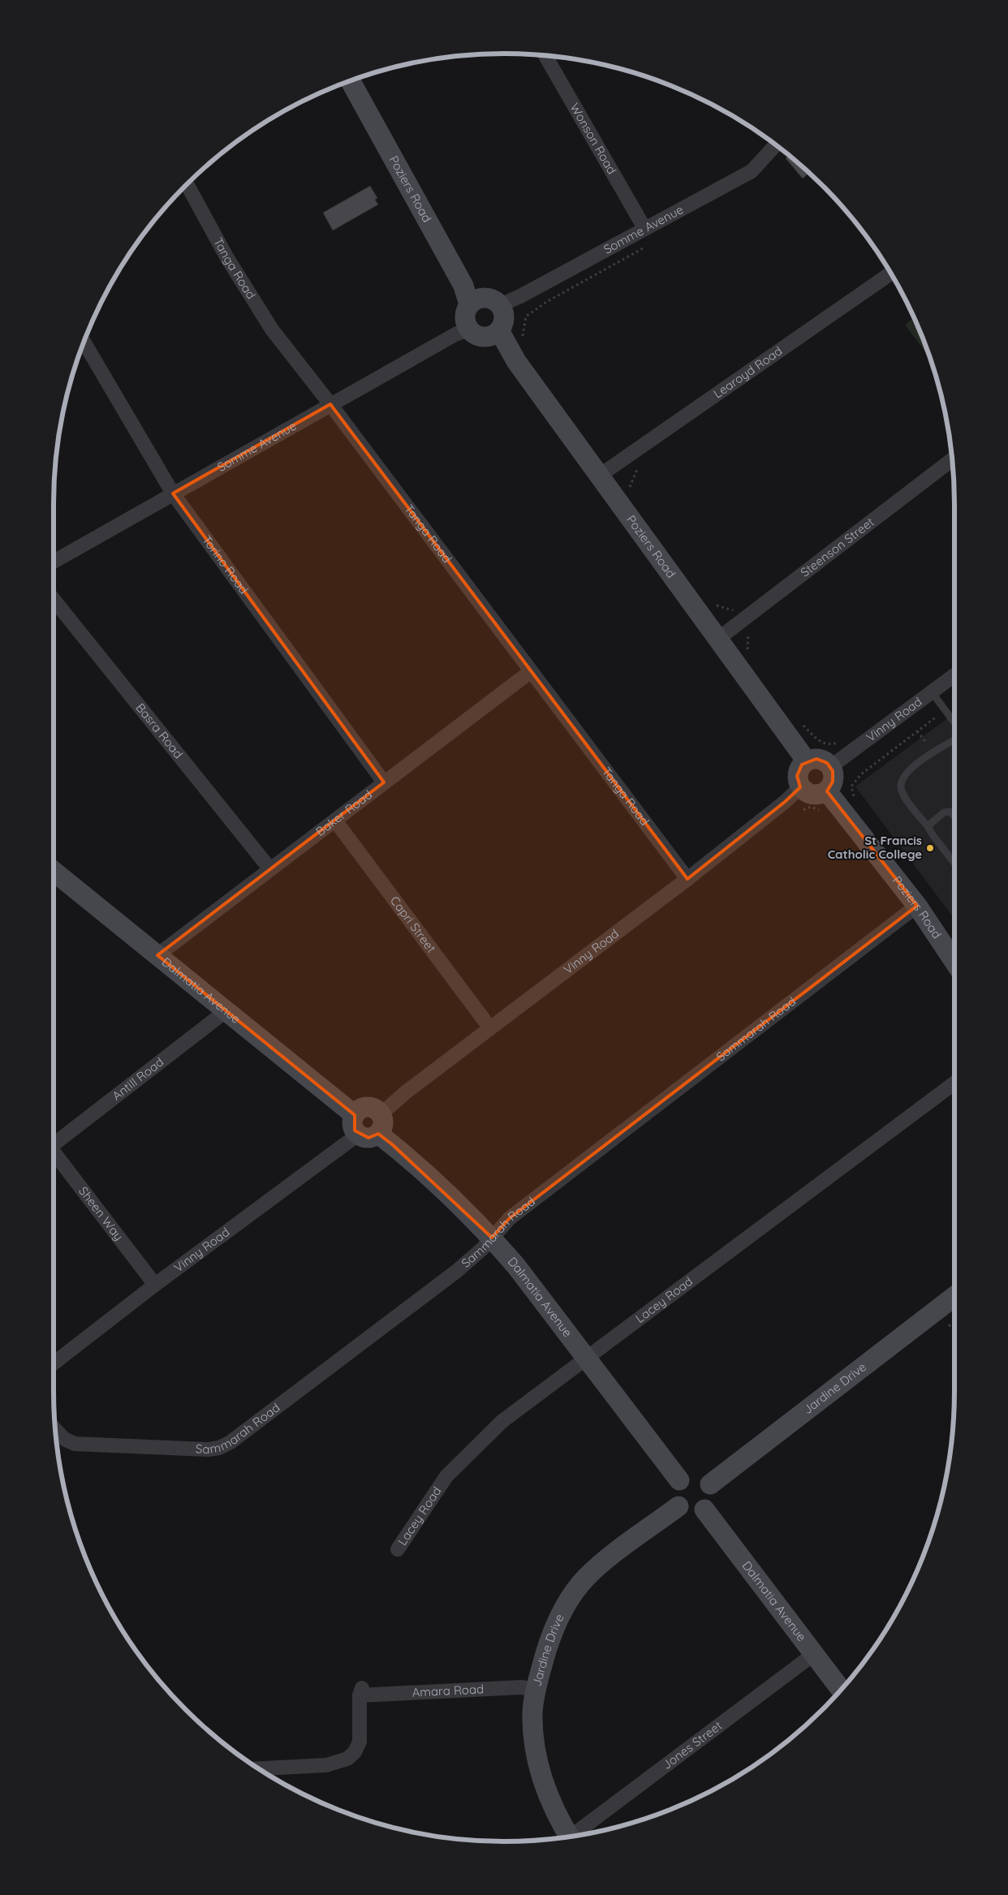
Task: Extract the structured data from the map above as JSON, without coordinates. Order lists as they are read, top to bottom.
{
  "streets": {
    "street": [
      "Wonson Road",
      "Poziers Road",
      "Somme Avenue",
      "Tanga Road",
      "Learoyd Road",
      "Steenson Street",
      "Torino Road",
      "Vinny Road",
      "Basra Road",
      "Baker Road",
      "Capri Street",
      "Dalmatia Avenue",
      "Sammarah Road",
      "Antill Road",
      "Sheen Way",
      "Lacey Road",
      "Jardine Drive",
      "Amara Road",
      "Jones Street"
    ]
  },
  "crossings": [
    ["Wonson Road", "Somme Avenue"],
    ["Poziers Road", "Somme Avenue"],
    ["Poziers Road", "Learoyd Road"],
    ["Poziers Road", "Steenson Street"],
    ["Poziers Road", "Vinny Road"],
    ["Poziers Road", "Sammarah Road"],
    ["Somme Avenue", "Tanga Road"],
    ["Somme Avenue", "Torino Road"],
    ["Tanga Road", "Vinny Road"],
    ["Tanga Road", "Baker Road"],
    ["Torino Road", "Baker Road"],
    ["Vinny Road", "Capri Street"],
    ["Vinny Road", "Dalmatia Avenue"],
    ["Vinny Road", "Sheen Way"],
    ["Basra Road", "Baker Road"],
    ["Baker Road", "Capri Street"],
    ["Baker Road", "Dalmatia Avenue"],
    ["Dalmatia Avenue", "Sammarah Road"],
    ["Dalmatia Avenue", "Antill Road"],
    ["Dalmatia Avenue", "Lacey Road"],
    ["Dalmatia Avenue", "Jardine Drive"],
    ["Dalmatia Avenue", "Jones Street"],
    ["Jardine Drive", "Amara Road"]
  ],
  "places": ["St Francis Catholic College"]
}
